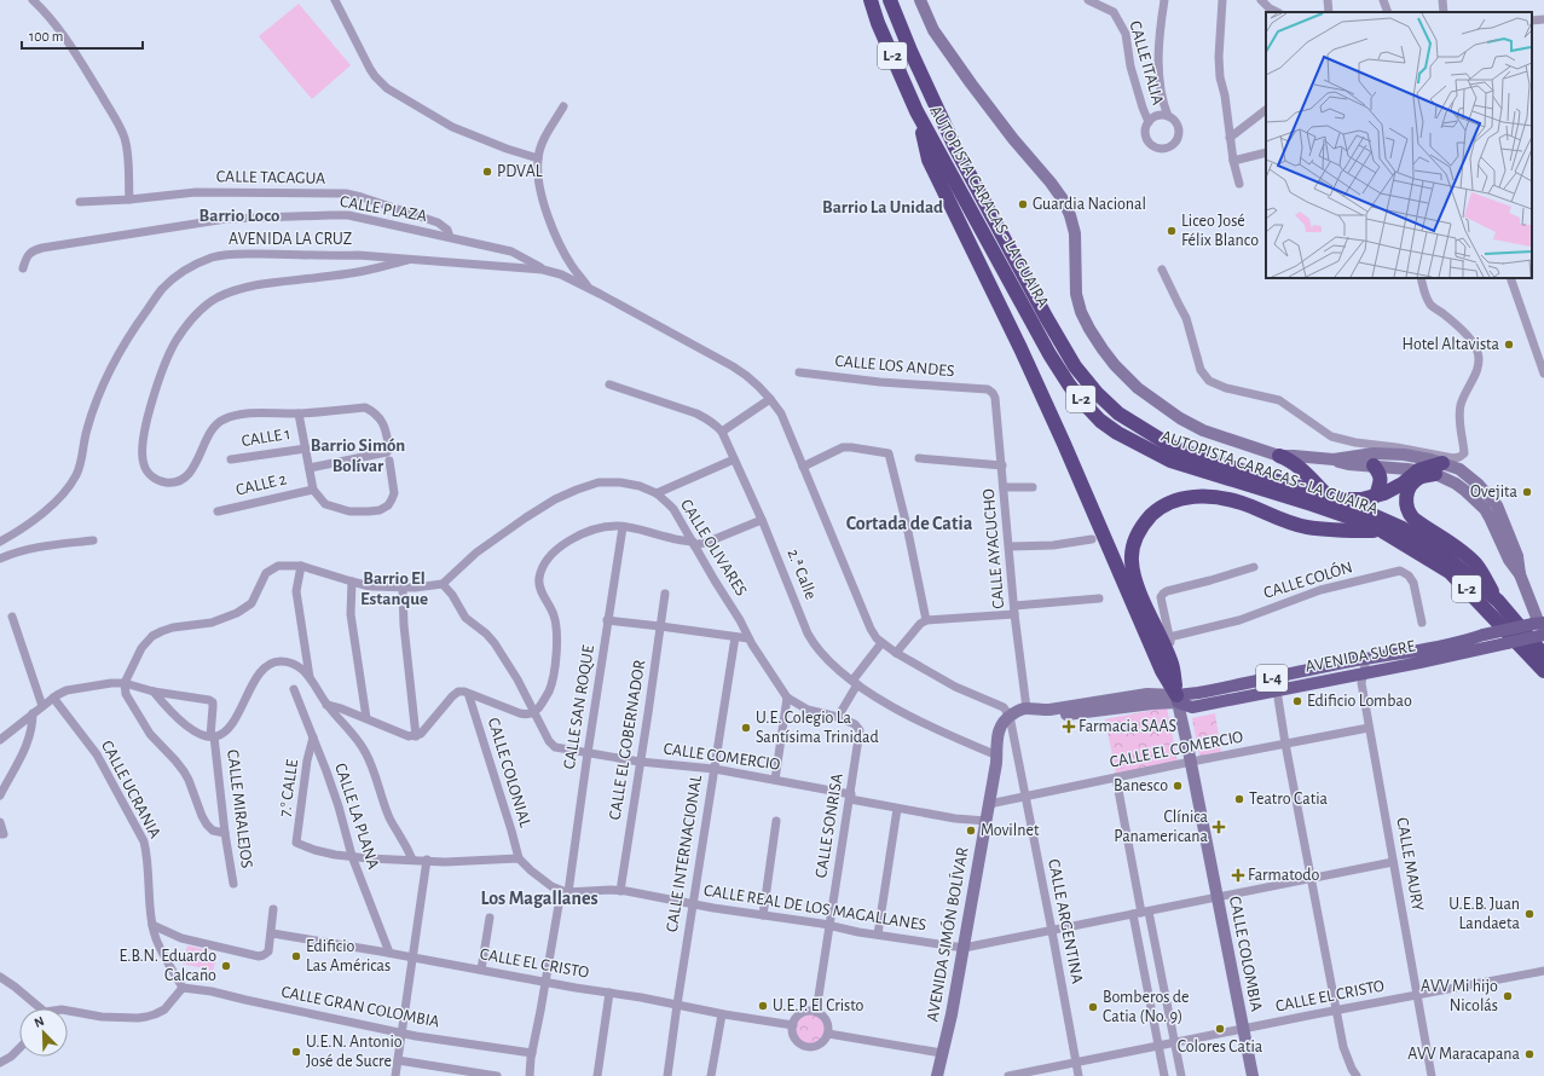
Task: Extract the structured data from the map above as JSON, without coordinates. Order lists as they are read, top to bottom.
{
  "streets": {
    "highway": ["L-2", "AUTOPISTA CARACAS - LA GUAIRA"],
    "main road": [
      "AVENIDA SUCRE",
      "L-4",
      "AVENIDA SIMÓN BOLÍVAR",
      "CALLE COLOMBIA"
    ],
    "street": [
      "CALLE ITALIA",
      "CALLE TACAGUA",
      "CALLE PLAZA",
      "AVENIDA LA CRUZ",
      "CALLE LOS ANDES",
      "CALLE 1",
      "CALLE 2",
      "CALLE OLIVARES",
      "CALLE AYACUCHO",
      "2.ª Calle",
      "CALLE COLÓN",
      "CALLE SAN ROQUE",
      "CALLE EL GOBERNADOR",
      "CALLE EL COMERCIO",
      "CALLE COMERCIO",
      "CALLE COLONIAL",
      "7.° CALLE",
      "CALLE UCRANIA",
      "CALLE MIRALEJOS",
      "CALLE LA PLANA",
      "CALLE SONRISA",
      "CALLE INTERNACIONAL",
      "CALLE MAURY",
      "CALLE REAL DE LOS MAGALLANES",
      "CALLE ARGENTINA",
      "CALLE EL CRISTO",
      "CALLE GRAN COLOMBIA"
    ]
  },
  "crossings": [
    ["CALLE TACAGUA", "CALLE PLAZA"],
    ["CALLE PLAZA", "AVENIDA LA CRUZ"],
    ["CALLE LOS ANDES", "CALLE AYACUCHO"],
    ["CALLE OLIVARES", "CALLE COMERCIO"],
    ["CALLE OLIVARES", "CALLE SONRISA"],
    ["CALLE AYACUCHO", "AVENIDA SUCRE"],
    ["2.ª Calle", "AVENIDA SIMÓN BOLÍVAR"],
    ["AVENIDA SUCRE", "CALLE MAURY"],
    ["AVENIDA SUCRE", "CALLE ARGENTINA"],
    ["AVENIDA SUCRE", "AVENIDA SIMÓN BOLÍVAR"],
    ["AVENIDA SUCRE", "CALLE COLOMBIA"],
    ["CALLE SAN ROQUE", "CALLE COMERCIO"],
    ["CALLE SAN ROQUE", "CALLE REAL DE LOS MAGALLANES"],
    ["CALLE SAN ROQUE", "CALLE EL CRISTO"],
    ["CALLE SAN ROQUE", "CALLE GRAN COLOMBIA"],
    ["CALLE EL GOBERNADOR", "CALLE COMERCIO"],
    ["CALLE EL GOBERNADOR", "CALLE REAL DE LOS MAGALLANES"],
    ["CALLE EL COMERCIO", "CALLE MAURY"],
    ["CALLE EL COMERCIO", "CALLE ARGENTINA"],
    ["CALLE EL COMERCIO", "AVENIDA SIMÓN BOLÍVAR"],
    ["CALLE EL COMERCIO", "CALLE COLOMBIA"],
    ["CALLE COMERCIO", "CALLE SONRISA"],
    ["CALLE COMERCIO", "CALLE INTERNACIONAL"],
    ["CALLE COMERCIO", "AVENIDA SIMÓN BOLÍVAR"],
    ["7.° CALLE", "CALLE LA PLANA"],
    ["CALLE UCRANIA", "CALLE GRAN COLOMBIA"],
    ["CALLE LA PLANA", "CALLE EL CRISTO"],
    ["CALLE SONRISA", "CALLE REAL DE LOS MAGALLANES"],
    ["CALLE SONRISA", "CALLE EL CRISTO"],
    ["CALLE INTERNACIONAL", "CALLE REAL DE LOS MAGALLANES"],
    ["CALLE INTERNACIONAL", "CALLE EL CRISTO"],
    ["CALLE MAURY", "CALLE REAL DE LOS MAGALLANES"],
    ["CALLE MAURY", "CALLE EL CRISTO"],
    ["CALLE REAL DE LOS MAGALLANES", "CALLE ARGENTINA"],
    ["CALLE REAL DE LOS MAGALLANES", "AVENIDA SIMÓN BOLÍVAR"],
    ["CALLE REAL DE LOS MAGALLANES", "CALLE COLOMBIA"],
    ["CALLE ARGENTINA", "AVENIDA SIMÓN BOLÍVAR"],
    ["CALLE ARGENTINA", "CALLE EL CRISTO"],
    ["CALLE COLOMBIA", "CALLE EL CRISTO"]
  ],
  "districts": [
    "Barrio La Unidad",
    "Barrio Loco",
    "Barrio Simón Bolívar",
    "Cortada de Catia",
    "Barrio El Estanque",
    "Los Magallanes"
  ],
  "places": {
    "other": [
      "PDVAL",
      "Guardia Nacional",
      "Liceo José Félix Blanco",
      "Hotel Altavista",
      "Ovejita",
      "Edificio Lombao",
      "U.E. Colegio La Santísima Trinidad",
      "Banesco",
      "Teatro Catia",
      "Movilnet",
      "U.E.B. Juan Landaeta",
      "Edificio Las Américas",
      "E.B.N. Eduardo Calcaño",
      "AVV Mi hijo Nicolás",
      "U.E.P. El Cristo",
      "Bomberos de Catia (No. 9)",
      "Colores Catia",
      "U.E.N. Antonio José de Sucre",
      "AVV Maracapana"
    ],
    "health": ["Farmacia SAAS", "Clínica Panamericana", "Farmatodo"]
  },
  "scale_bar": "100 m",
  "north": "top left"
}
